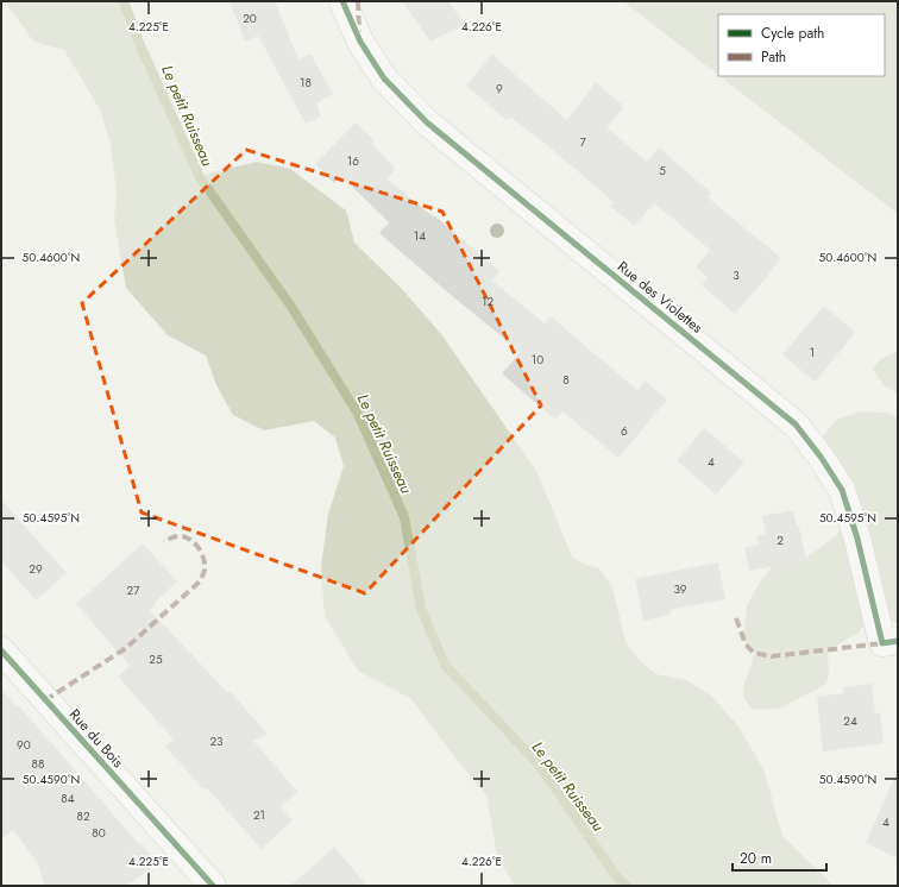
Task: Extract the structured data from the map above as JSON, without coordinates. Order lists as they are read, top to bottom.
{
  "streets": {
    "street": ["Rue des Violettes", "Rue du Bois"]
  },
  "water": ["Le petit Ruisseau"],
  "house_numbers": [
    "20",
    "18",
    "9",
    "7",
    "16",
    "5",
    "14",
    "3",
    "12",
    "1",
    "10",
    "8",
    "6",
    "4",
    "2",
    "29",
    "39",
    "27",
    "25",
    "24",
    "23",
    "90",
    "88",
    "84",
    "21",
    "82",
    "4",
    "80"
  ],
  "legend": ["Cycle path", "Path"],
  "scale_bar": "20 m",
  "coordinates": [
    "4.225°E",
    "4.226°E",
    "50.4600°N",
    "50.4595°N",
    "50.4590°N"
  ]
}
